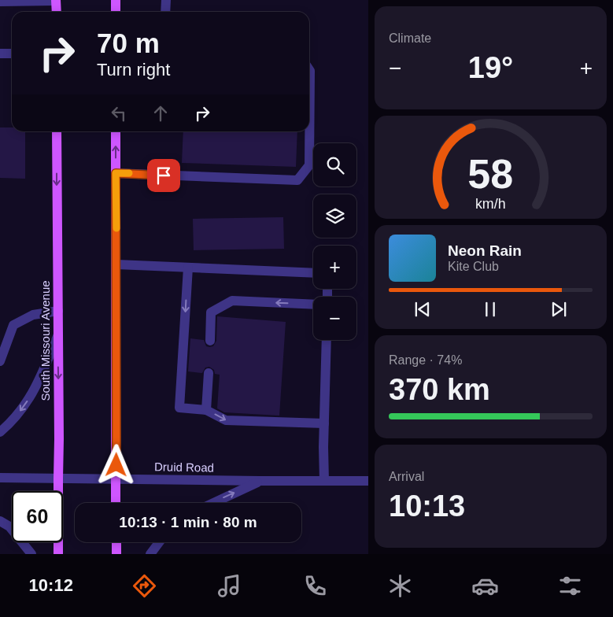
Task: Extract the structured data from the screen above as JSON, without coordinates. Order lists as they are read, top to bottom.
{
  "streets": {
    "main road": ["South Missouri Avenue"],
    "street": ["Druid Road"]
  },
  "crossings": [
    ["South Missouri Avenue", "Druid Road"]
  ],
  "page": {
    "tile": [
      "Climate",
      ["Range · 74%", "370 km"],
      ["Arrival", "10:13"]
    ],
    "turn": ["70 m", "Turn right"],
    "heat": ["−", "19°", "+"],
    "map_buttons": ["+", "−"],
    "song": ["Neon Rain", "Kite Club"],
    "limit": "60",
    "trip": "10:13 · 1 min · 80 m",
    "tabs": "10:12",
    "gauge": ["58", "km/h"]
  }
}
